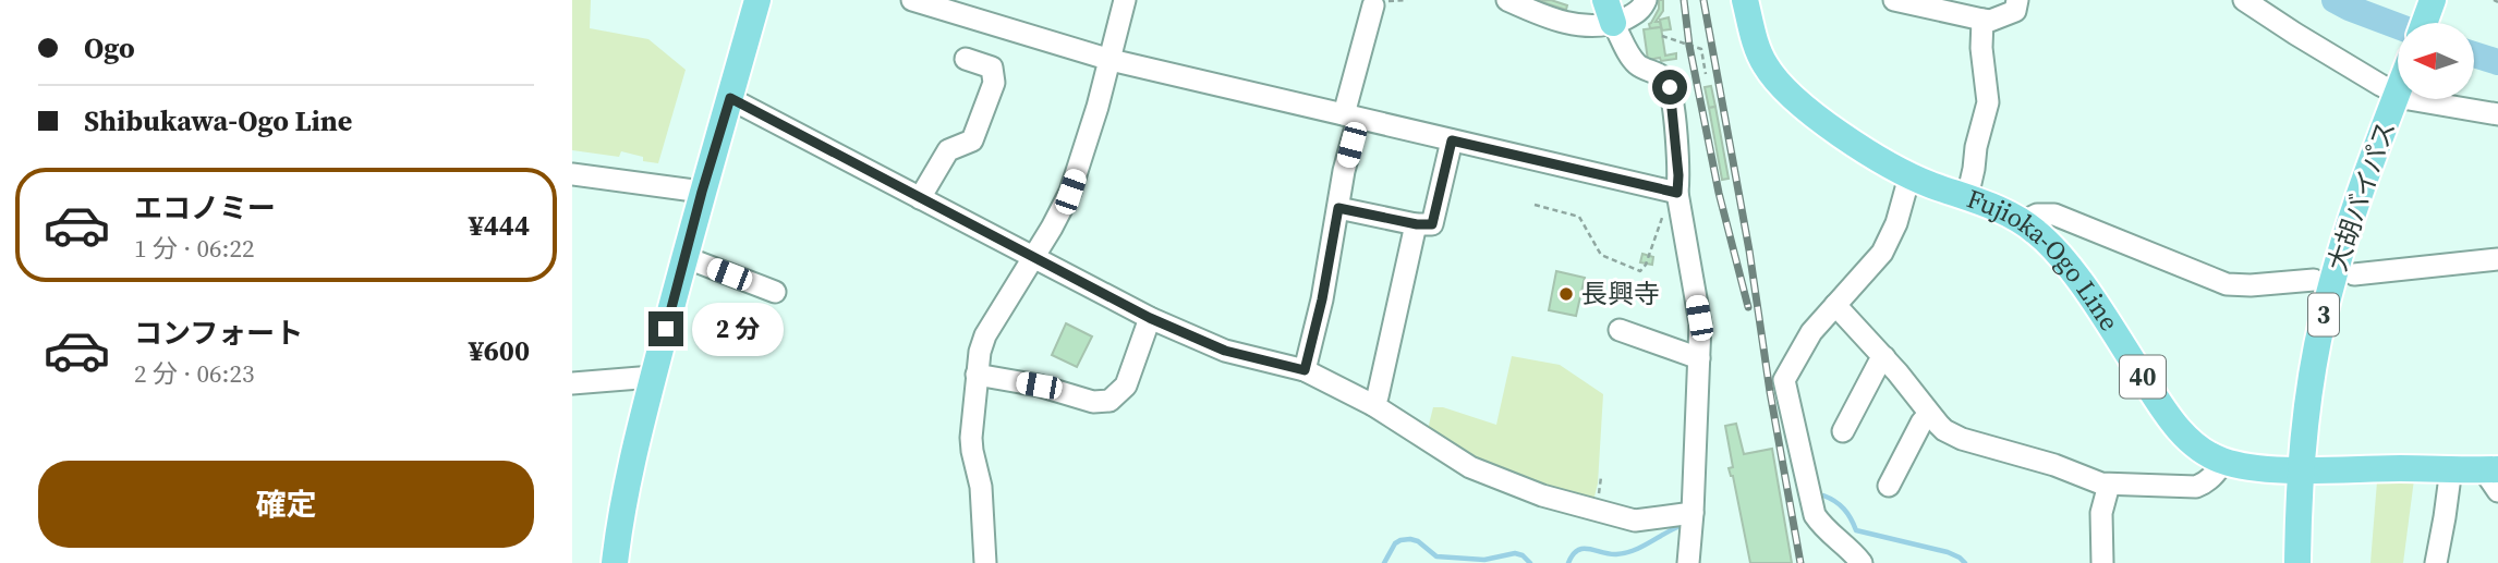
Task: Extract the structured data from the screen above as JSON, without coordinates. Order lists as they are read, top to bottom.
{
  "streets": {
    "main road": [
      "大胡バイパス",
      "Fujioka-Ogo Line",
      "3",
      "40"
    ]
  },
  "crossings": [
    ["大胡バイパス", "Fujioka-Ogo Line"]
  ],
  "places": ["長興寺"],
  "north": "left",
  "page": {
    "banner": ["Ogo", "Shibukawa-Ogo Line"],
    "list": [
      {
        "name": "エコノミー",
        "note": "1 分 · 06:22",
        "value": "¥444"
      },
      {
        "name": "コンフォート",
        "note": "2 分 · 06:23",
        "value": "¥600"
      }
    ],
    "bubble": "2 分",
    "buttons": "確定"
  }
}
